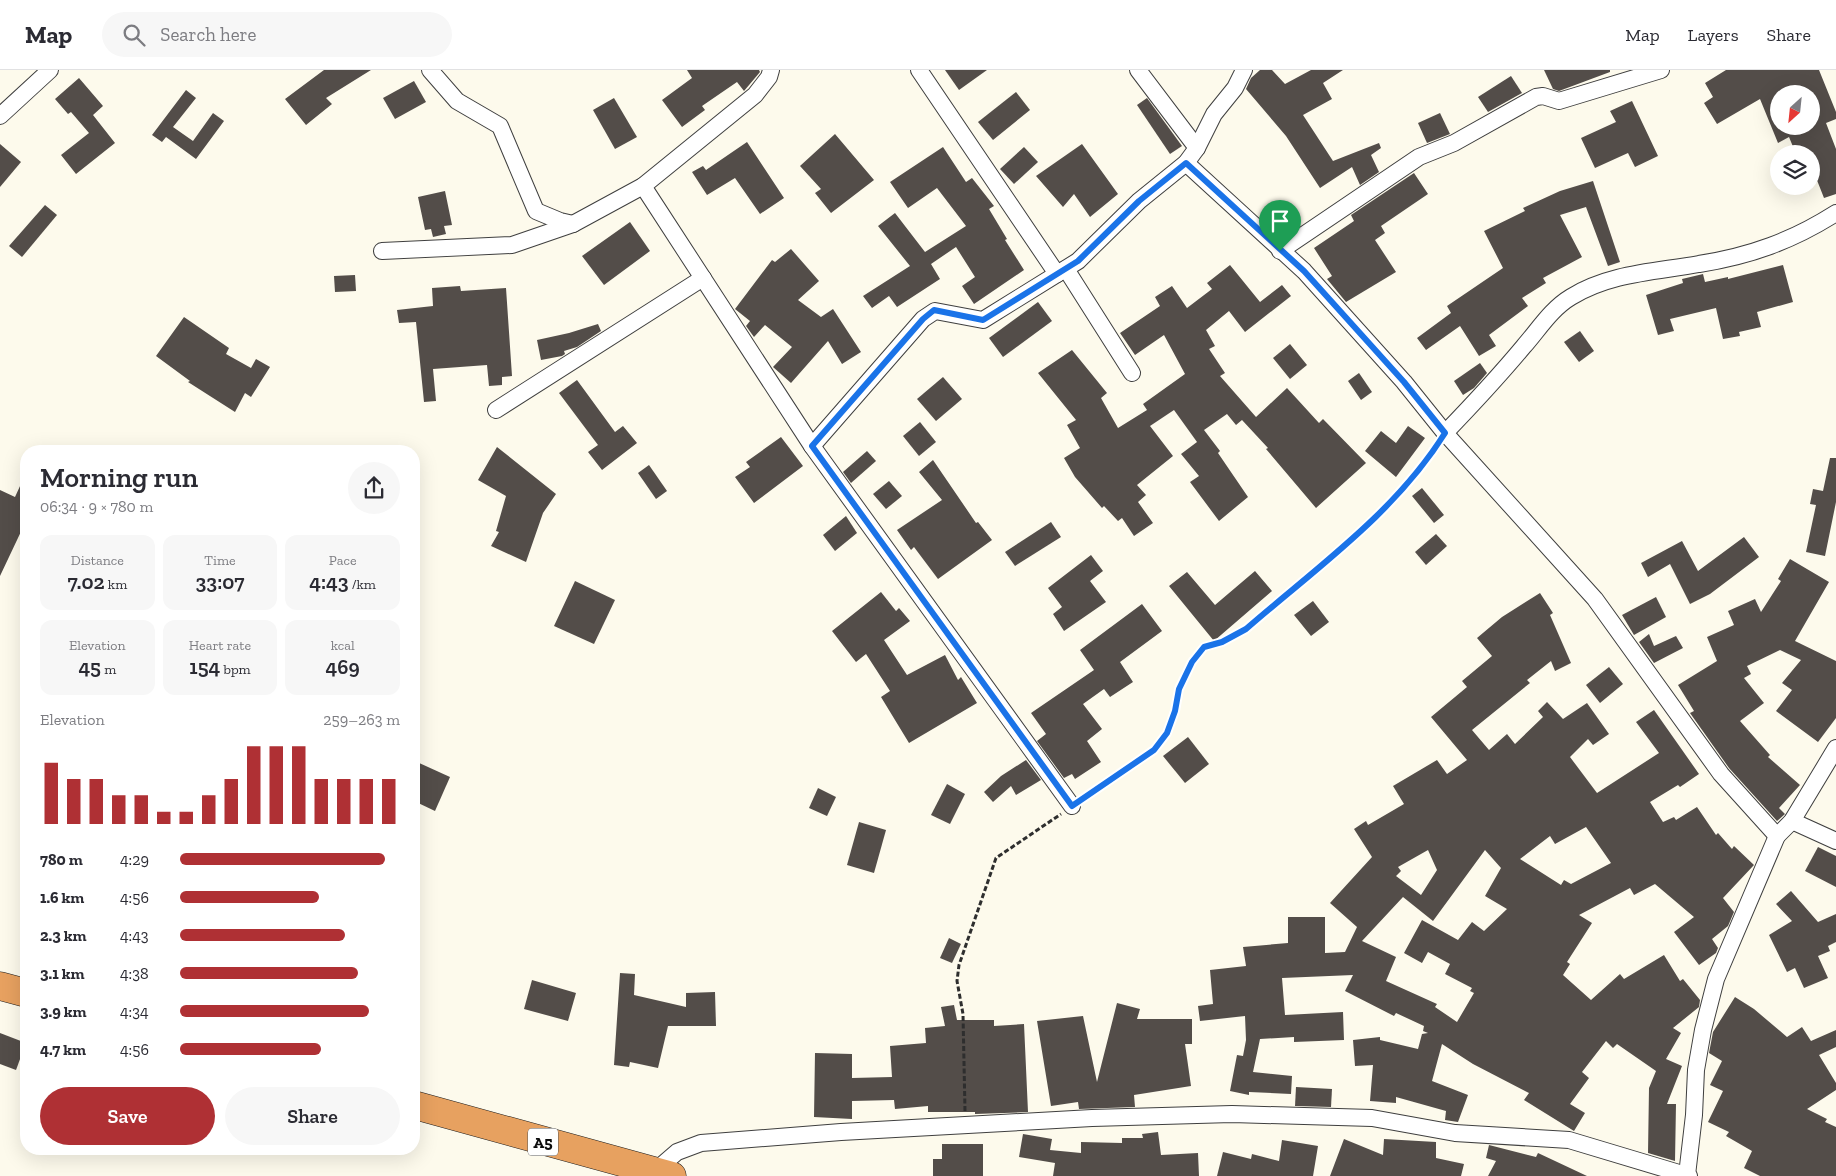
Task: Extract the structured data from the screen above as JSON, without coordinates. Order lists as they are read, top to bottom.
{
  "streets": {
    "highway": ["A5"]
  },
  "north": "bottom left",
  "page": {
    "header": "Map",
    "search": "Search here",
    "nav": ["Map", "Layers", "Share"],
    "heading": ["Morning run", "06:34 · 9 × 780 m"],
    "stats": [
      ["Distance", "7.02 km"],
      ["Time", "33:07"],
      ["Pace", "4:43 /km"],
      ["Elevation", "45 m"],
      ["Heart rate", "154 bpm"],
      ["kcal", "469"]
    ],
    "chart": ["Elevation", "259–263 m"],
    "list": [
      {
        "name": "780 m",
        "note": "4:29"
      },
      {
        "name": "1.6 km",
        "note": "4:56"
      },
      {
        "name": "2.3 km",
        "note": "4:43"
      },
      {
        "name": "3.1 km",
        "note": "4:38"
      },
      {
        "name": "3.9 km",
        "note": "4:34"
      },
      {
        "name": "4.7 km",
        "note": "4:56"
      }
    ],
    "buttons": ["Save", "Share"]
  }
}
